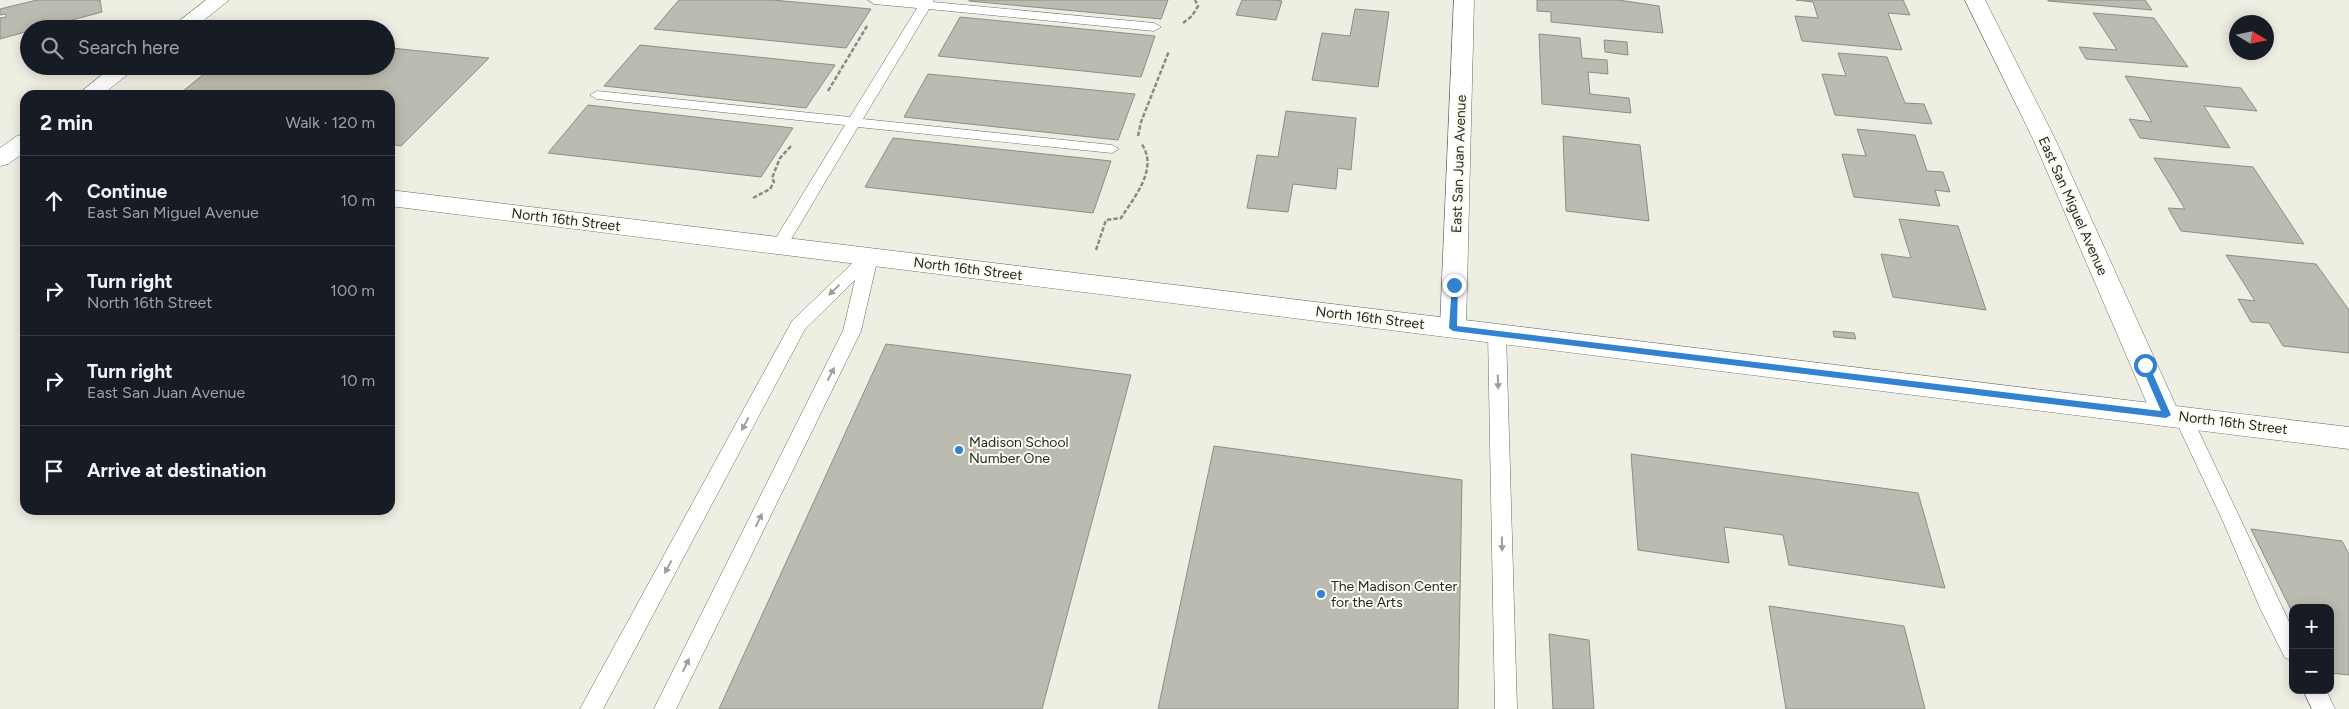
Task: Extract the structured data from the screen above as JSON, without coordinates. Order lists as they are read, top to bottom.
{
  "streets": {
    "main road": ["East San Juan Avenue", "East San Miguel Avenue", "North 16th Street"]
  },
  "crossings": [
    ["East San Juan Avenue", "North 16th Street"],
    ["East San Miguel Avenue", "North 16th Street"]
  ],
  "places": ["Madison School Number One", "The Madison Center for the Arts"],
  "north": "right",
  "page": {
    "search": "Search here",
    "heading": ["2 min", "Walk · 120 m"],
    "list": [
      ["Continue", "East San Miguel Avenue", "10 m"],
      ["Turn right", "North 16th Street", "100 m"],
      ["Turn right", "East San Juan Avenue", "10 m"],
      "Arrive at destination"
    ],
    "map_buttons": ["+", "−"]
  }
}
